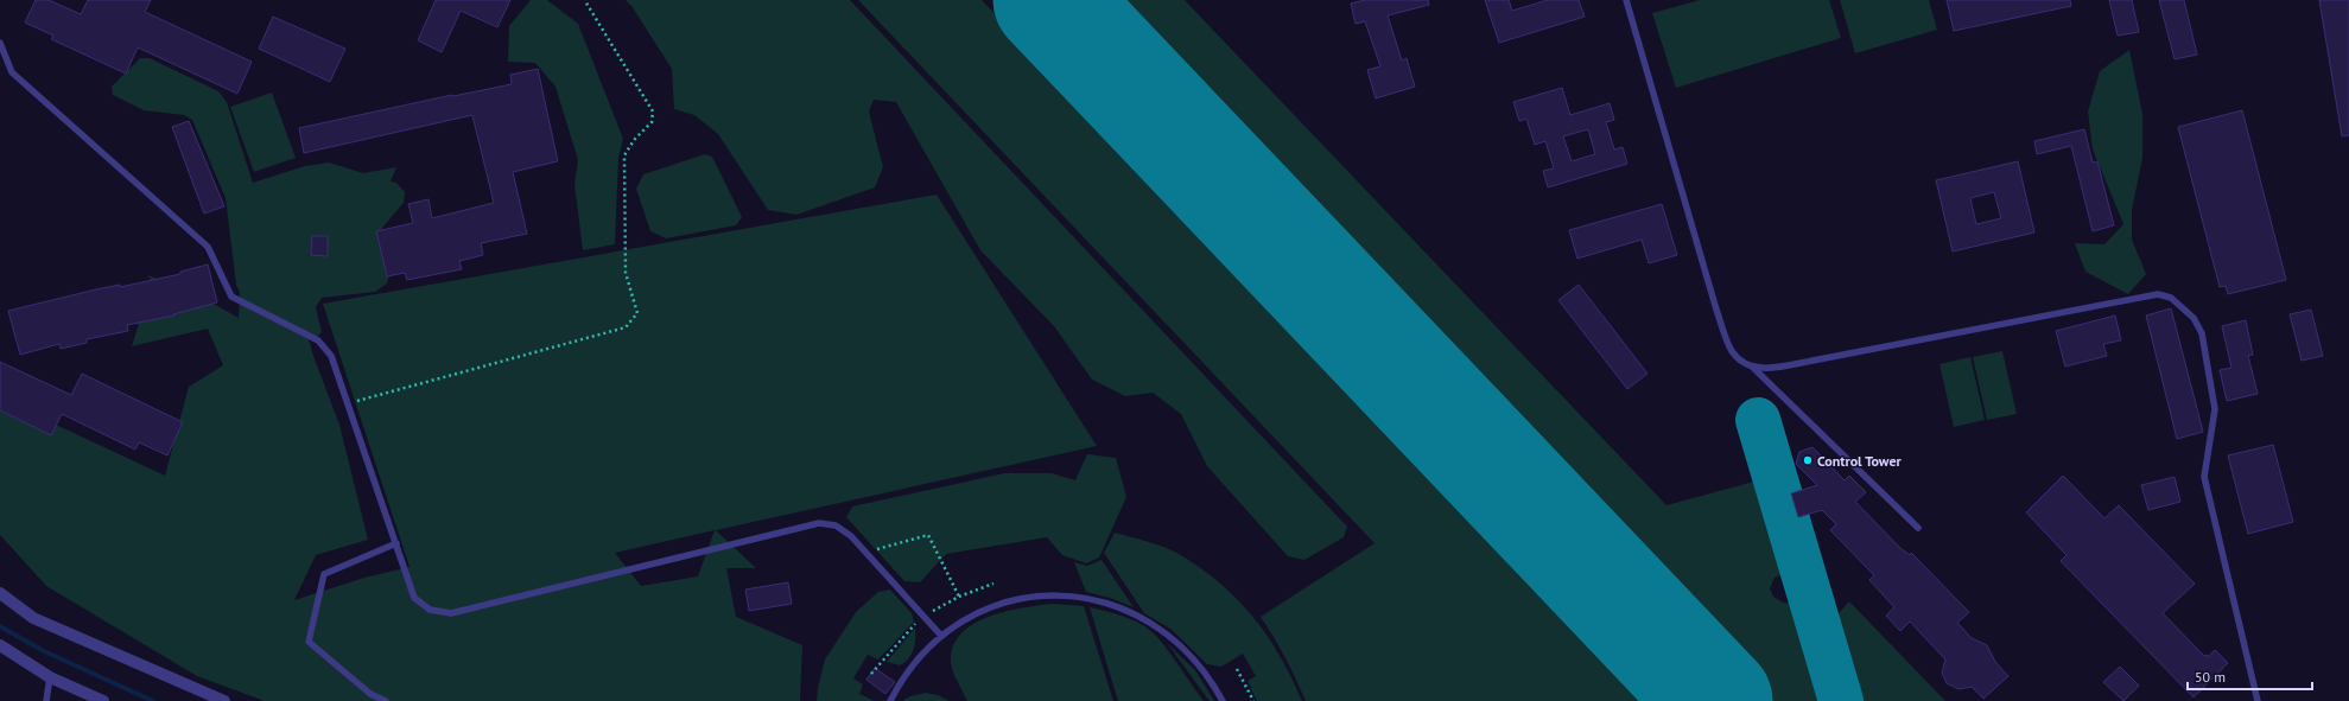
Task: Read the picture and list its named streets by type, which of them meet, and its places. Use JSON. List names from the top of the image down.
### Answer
{
  "places": ["Control Tower"],
  "scale_bar": "50 m"
}
